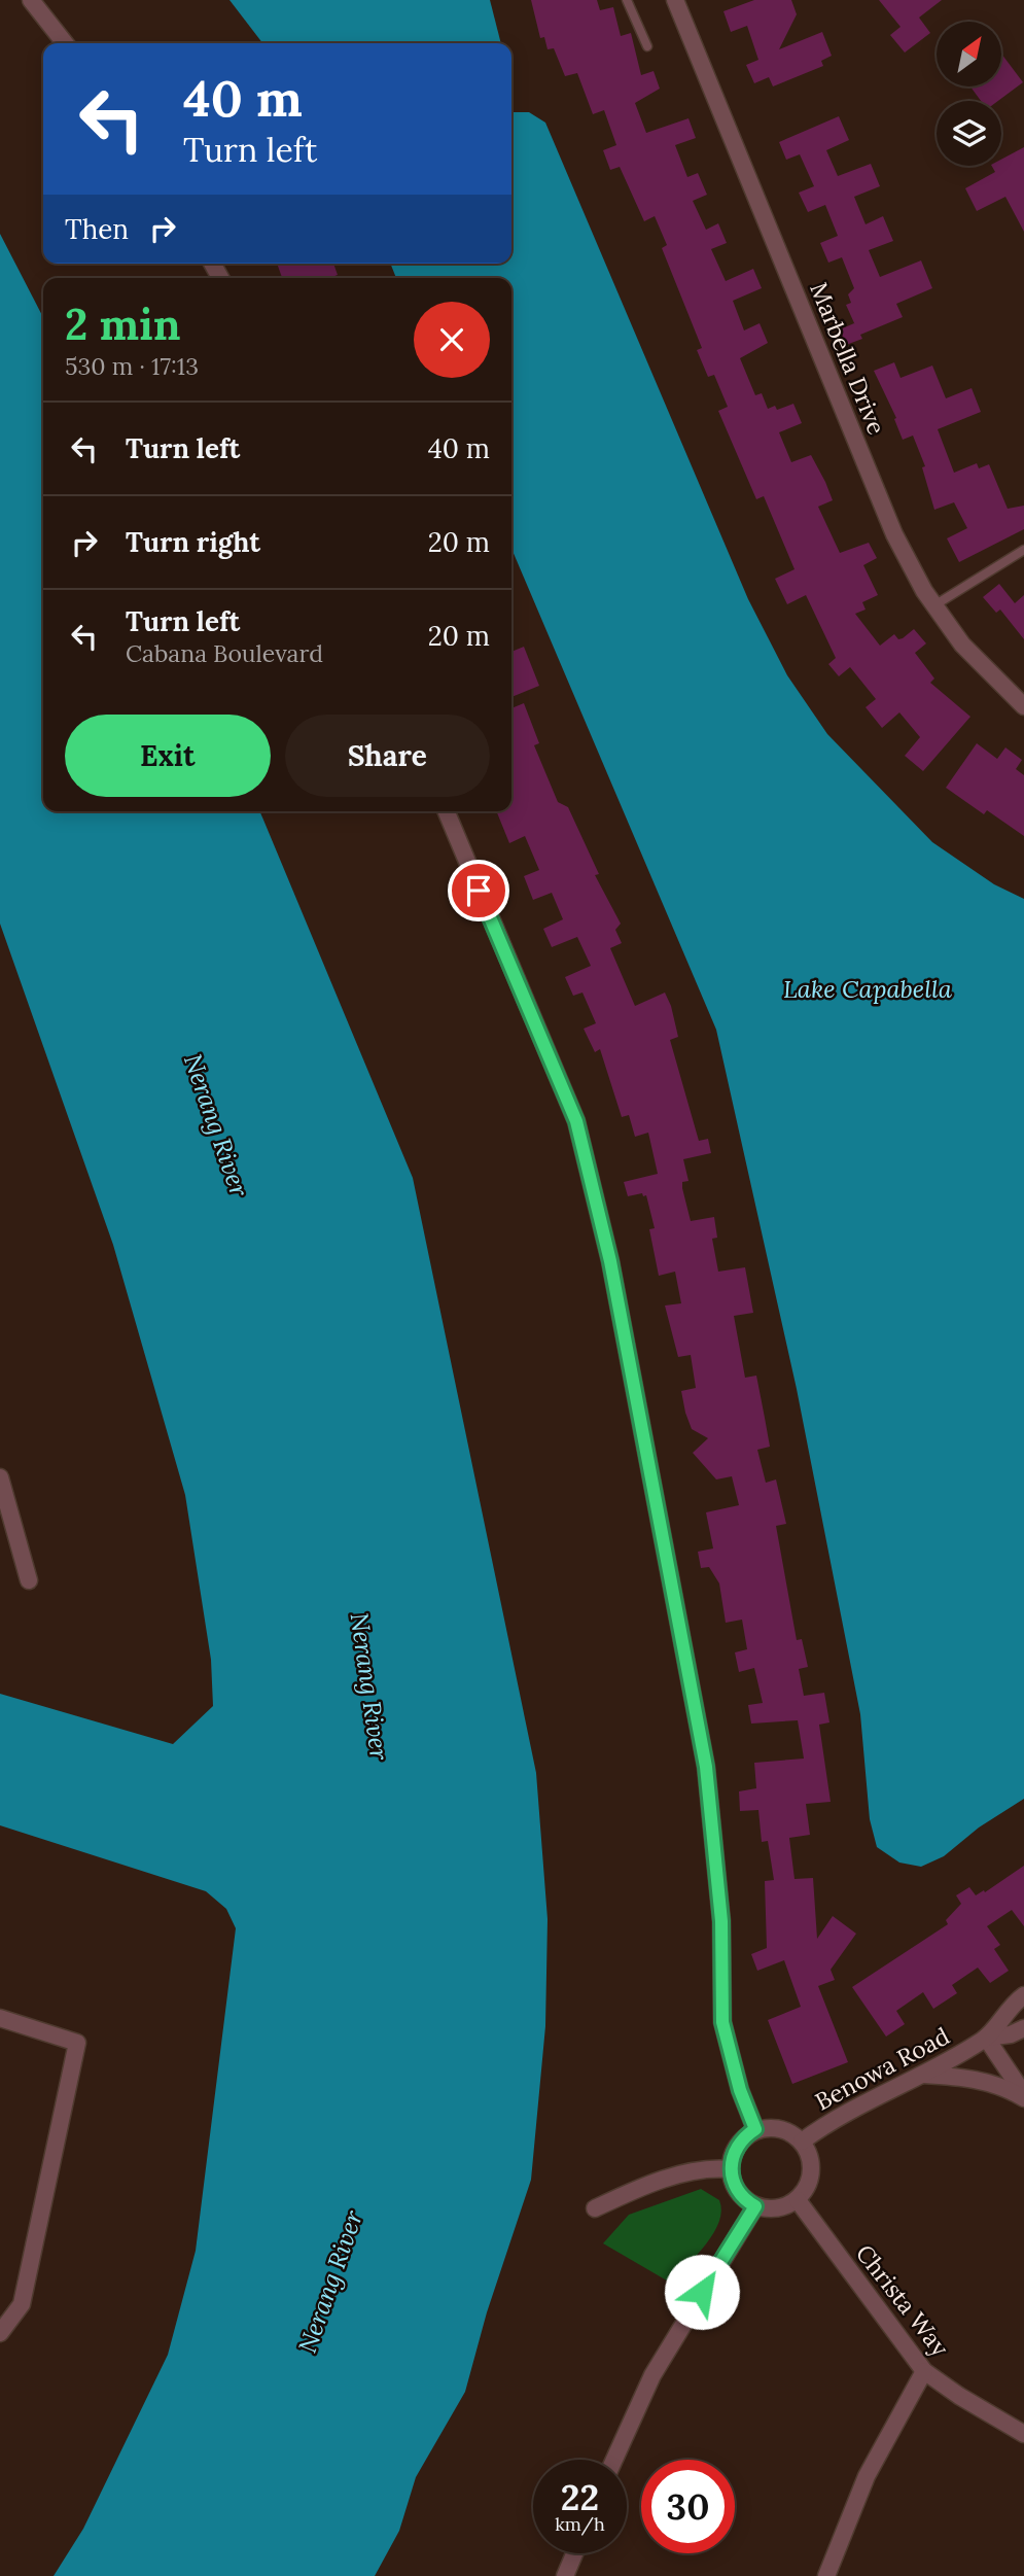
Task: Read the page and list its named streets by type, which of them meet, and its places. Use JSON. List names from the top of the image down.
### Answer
{
  "streets": {
    "street": ["Marbella Drive", "Benowa Road", "Christa Way"]
  },
  "crossings": [
    ["Benowa Road", "Christa Way"]
  ],
  "water": ["Lake Capabella", "Nerang River"],
  "north": "top right",
  "page": {
    "turn": ["40 m", "Turn left"],
    "then": "Then",
    "heading": ["2 min", "530 m · 17:13"],
    "list": [
      {
        "name": "Turn left",
        "value": "40 m"
      },
      {
        "name": "Turn right",
        "value": "20 m"
      },
      {
        "name": "Turn left",
        "note": "Cabana Boulevard",
        "value": "20 m"
      }
    ],
    "buttons": ["Exit", "Share"],
    "speed": "22 km/h",
    "limit": "30"
  }
}
